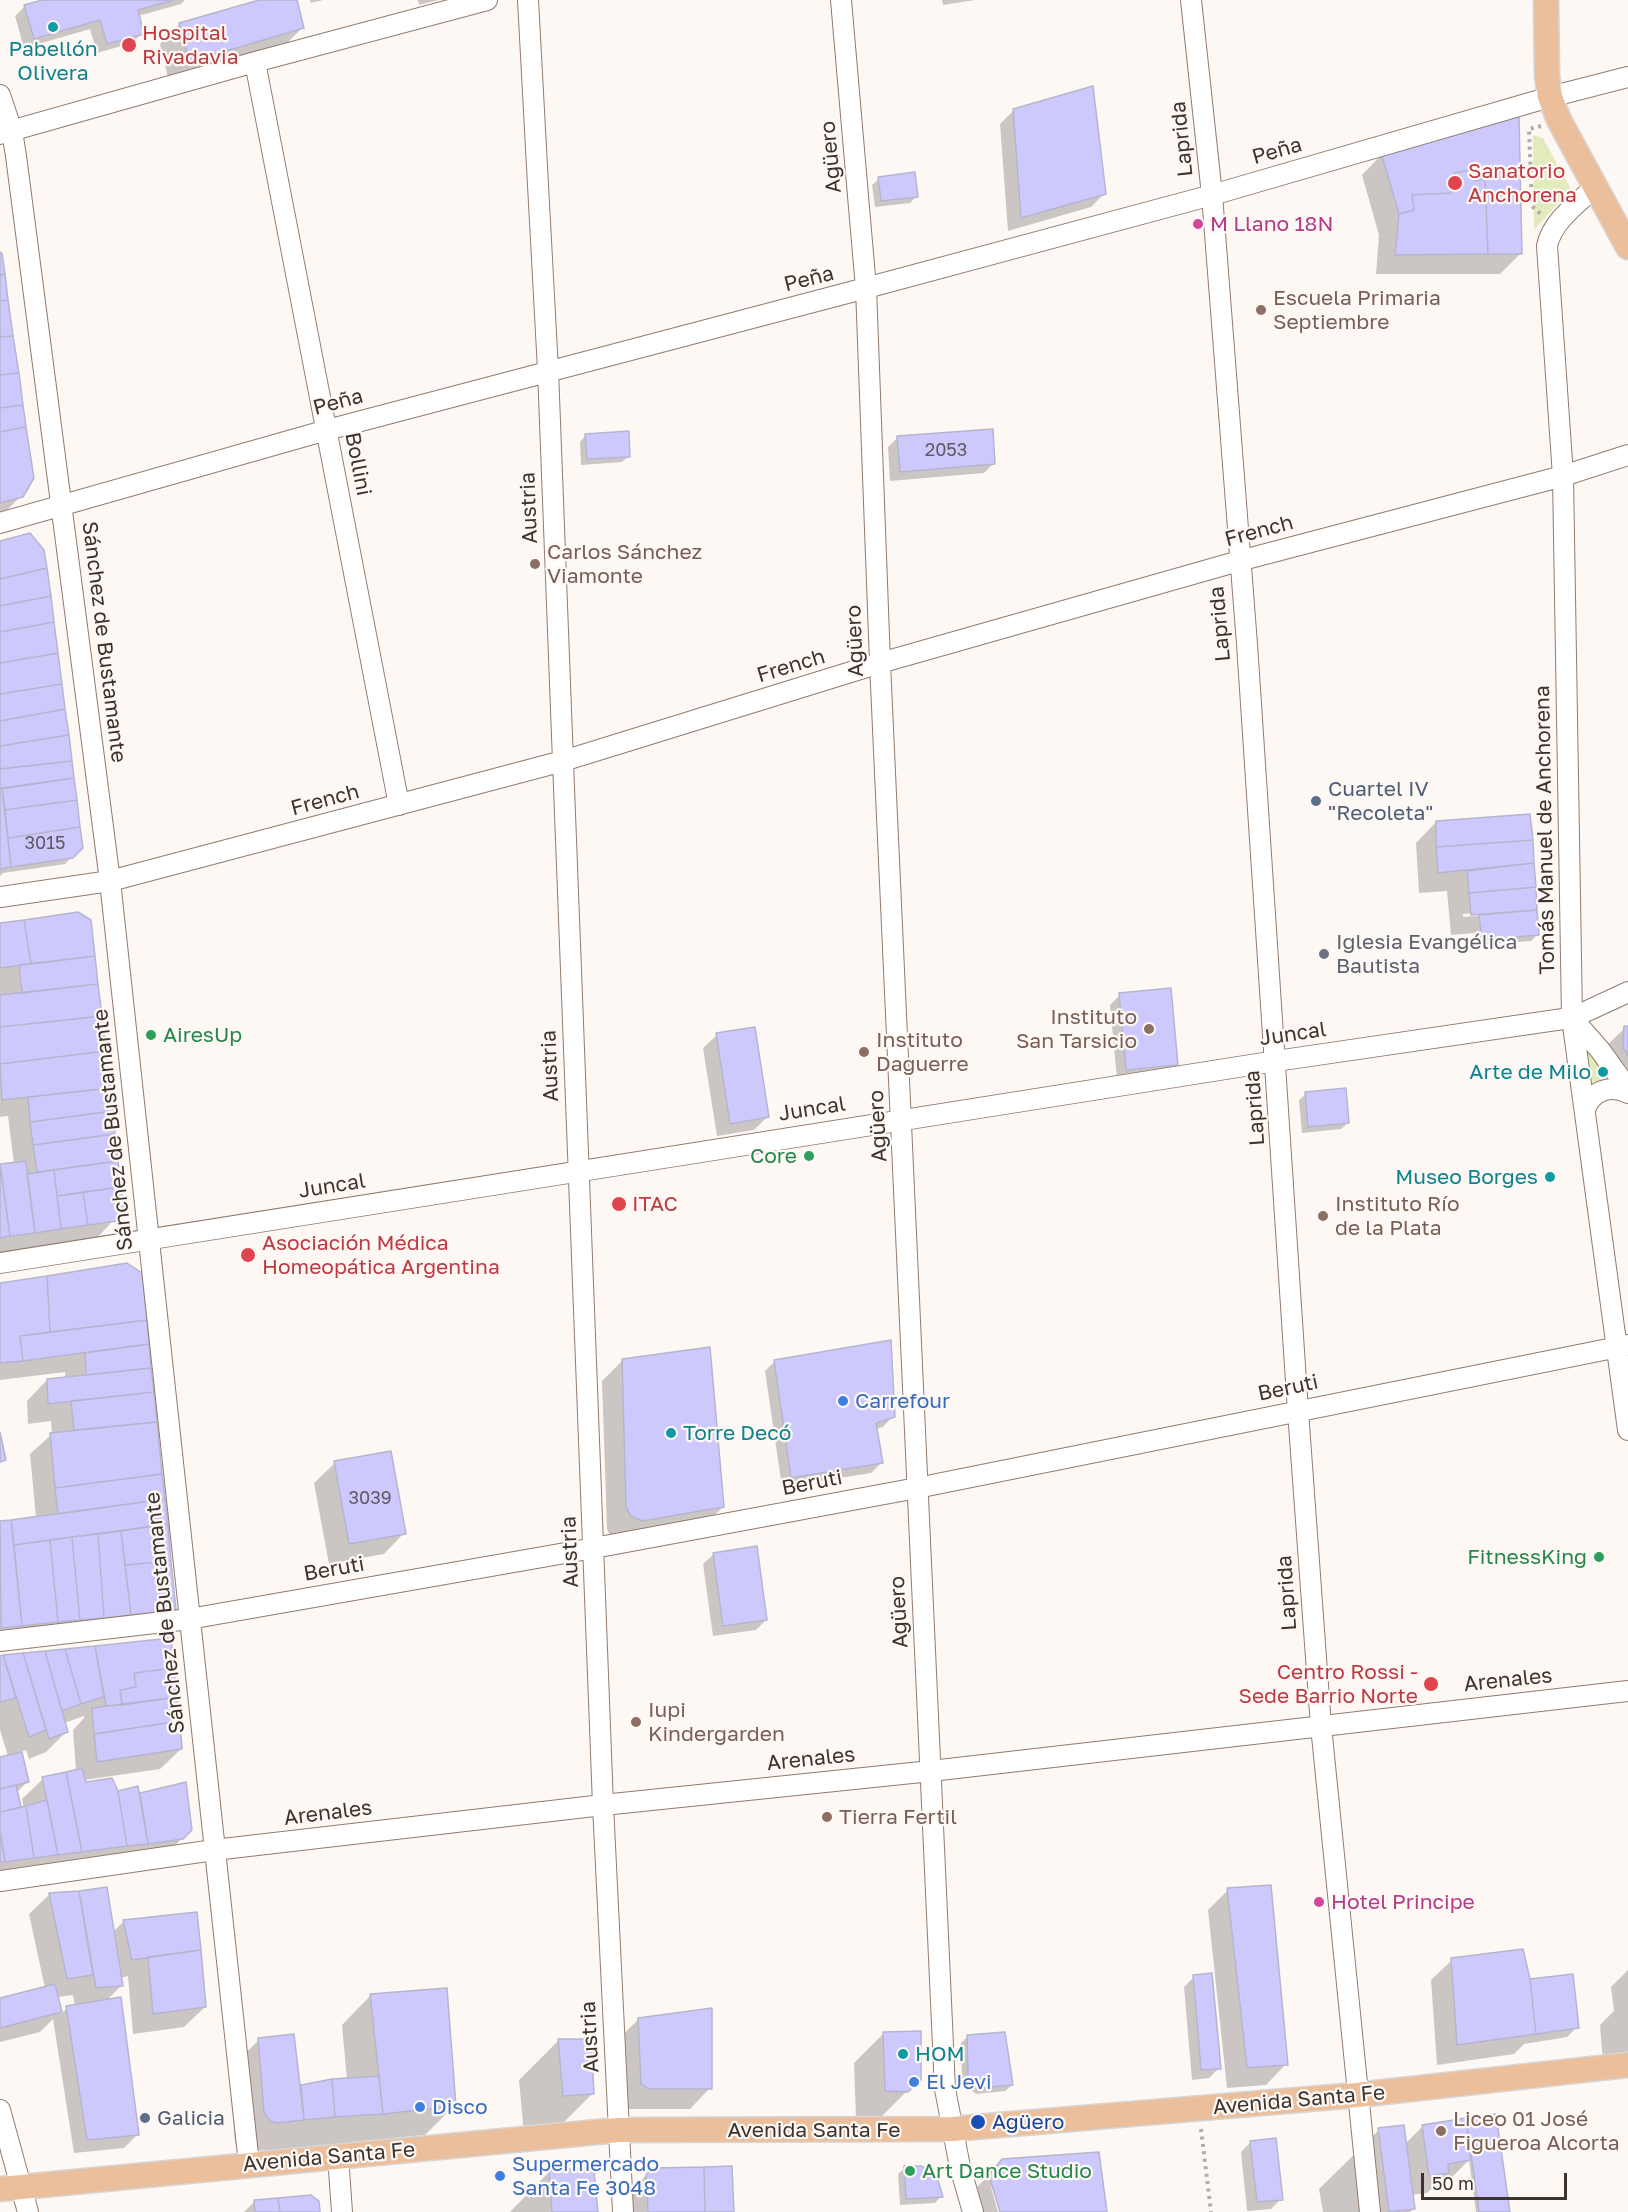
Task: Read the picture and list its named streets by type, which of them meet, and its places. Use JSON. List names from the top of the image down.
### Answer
{
  "streets": {
    "main road": ["Avenida Santa Fe"],
    "street": [
      "Laprida",
      "Peña",
      "Agüero",
      "Bollini",
      "Austria",
      "French",
      "Sánchez de Bustamante",
      "Tomás Manuel de Anchorena",
      "Juncal",
      "Beruti",
      "Arenales"
    ]
  },
  "crossings": [
    ["Laprida", "Peña"],
    ["Laprida", "French"],
    ["Laprida", "Juncal"],
    ["Laprida", "Beruti"],
    ["Laprida", "Arenales"],
    ["Laprida", "Avenida Santa Fe"],
    ["Peña", "Agüero"],
    ["Peña", "Bollini"],
    ["Peña", "Austria"],
    ["Peña", "Sánchez de Bustamante"],
    ["Agüero", "French"],
    ["Agüero", "Juncal"],
    ["Agüero", "Beruti"],
    ["Agüero", "Arenales"],
    ["Agüero", "Avenida Santa Fe"],
    ["Bollini", "French"],
    ["Austria", "French"],
    ["Austria", "Juncal"],
    ["Austria", "Beruti"],
    ["Austria", "Arenales"],
    ["Austria", "Avenida Santa Fe"],
    ["French", "Sánchez de Bustamante"],
    ["French", "Tomás Manuel de Anchorena"],
    ["Sánchez de Bustamante", "Juncal"],
    ["Sánchez de Bustamante", "Beruti"],
    ["Sánchez de Bustamante", "Arenales"],
    ["Sánchez de Bustamante", "Avenida Santa Fe"],
    ["Tomás Manuel de Anchorena", "Juncal"],
    ["Tomás Manuel de Anchorena", "Beruti"]
  ],
  "places": [
    "Pabellón Olivera",
    "Hospital Rivadavia",
    "Sanatorio Anchorena",
    "M Llano 18N",
    "Escuela Primaria Septiembre",
    "Carlos Sánchez Viamonte",
    "Cuartel IV \"Recoleta\"",
    "Iglesia Evangélica Bautista",
    "Instituto San Tarsicio",
    "AiresUp",
    "Instituto Daguerre",
    "Arte de Milo",
    "Core",
    "Museo Borges",
    "ITAC",
    "Instituto Río de la Plata",
    "Asociación Médica Homeopática Argentina",
    "Carrefour",
    "Torre Decó",
    "FitnessKing",
    "Centro Rossi - Sede Barrio Norte",
    "Iupi Kindergarden",
    "Tierra Fertil",
    "Hotel Principe",
    "HOM",
    "El Jevi",
    "Disco",
    "Galicia",
    "Agüero",
    "Liceo 01 José Figueroa Alcorta",
    "Art Dance Studio",
    "Supermercado Santa Fe 3048"
  ],
  "house_numbers": ["2053", "3015", "3039"],
  "scale_bar": "50 m"
}
